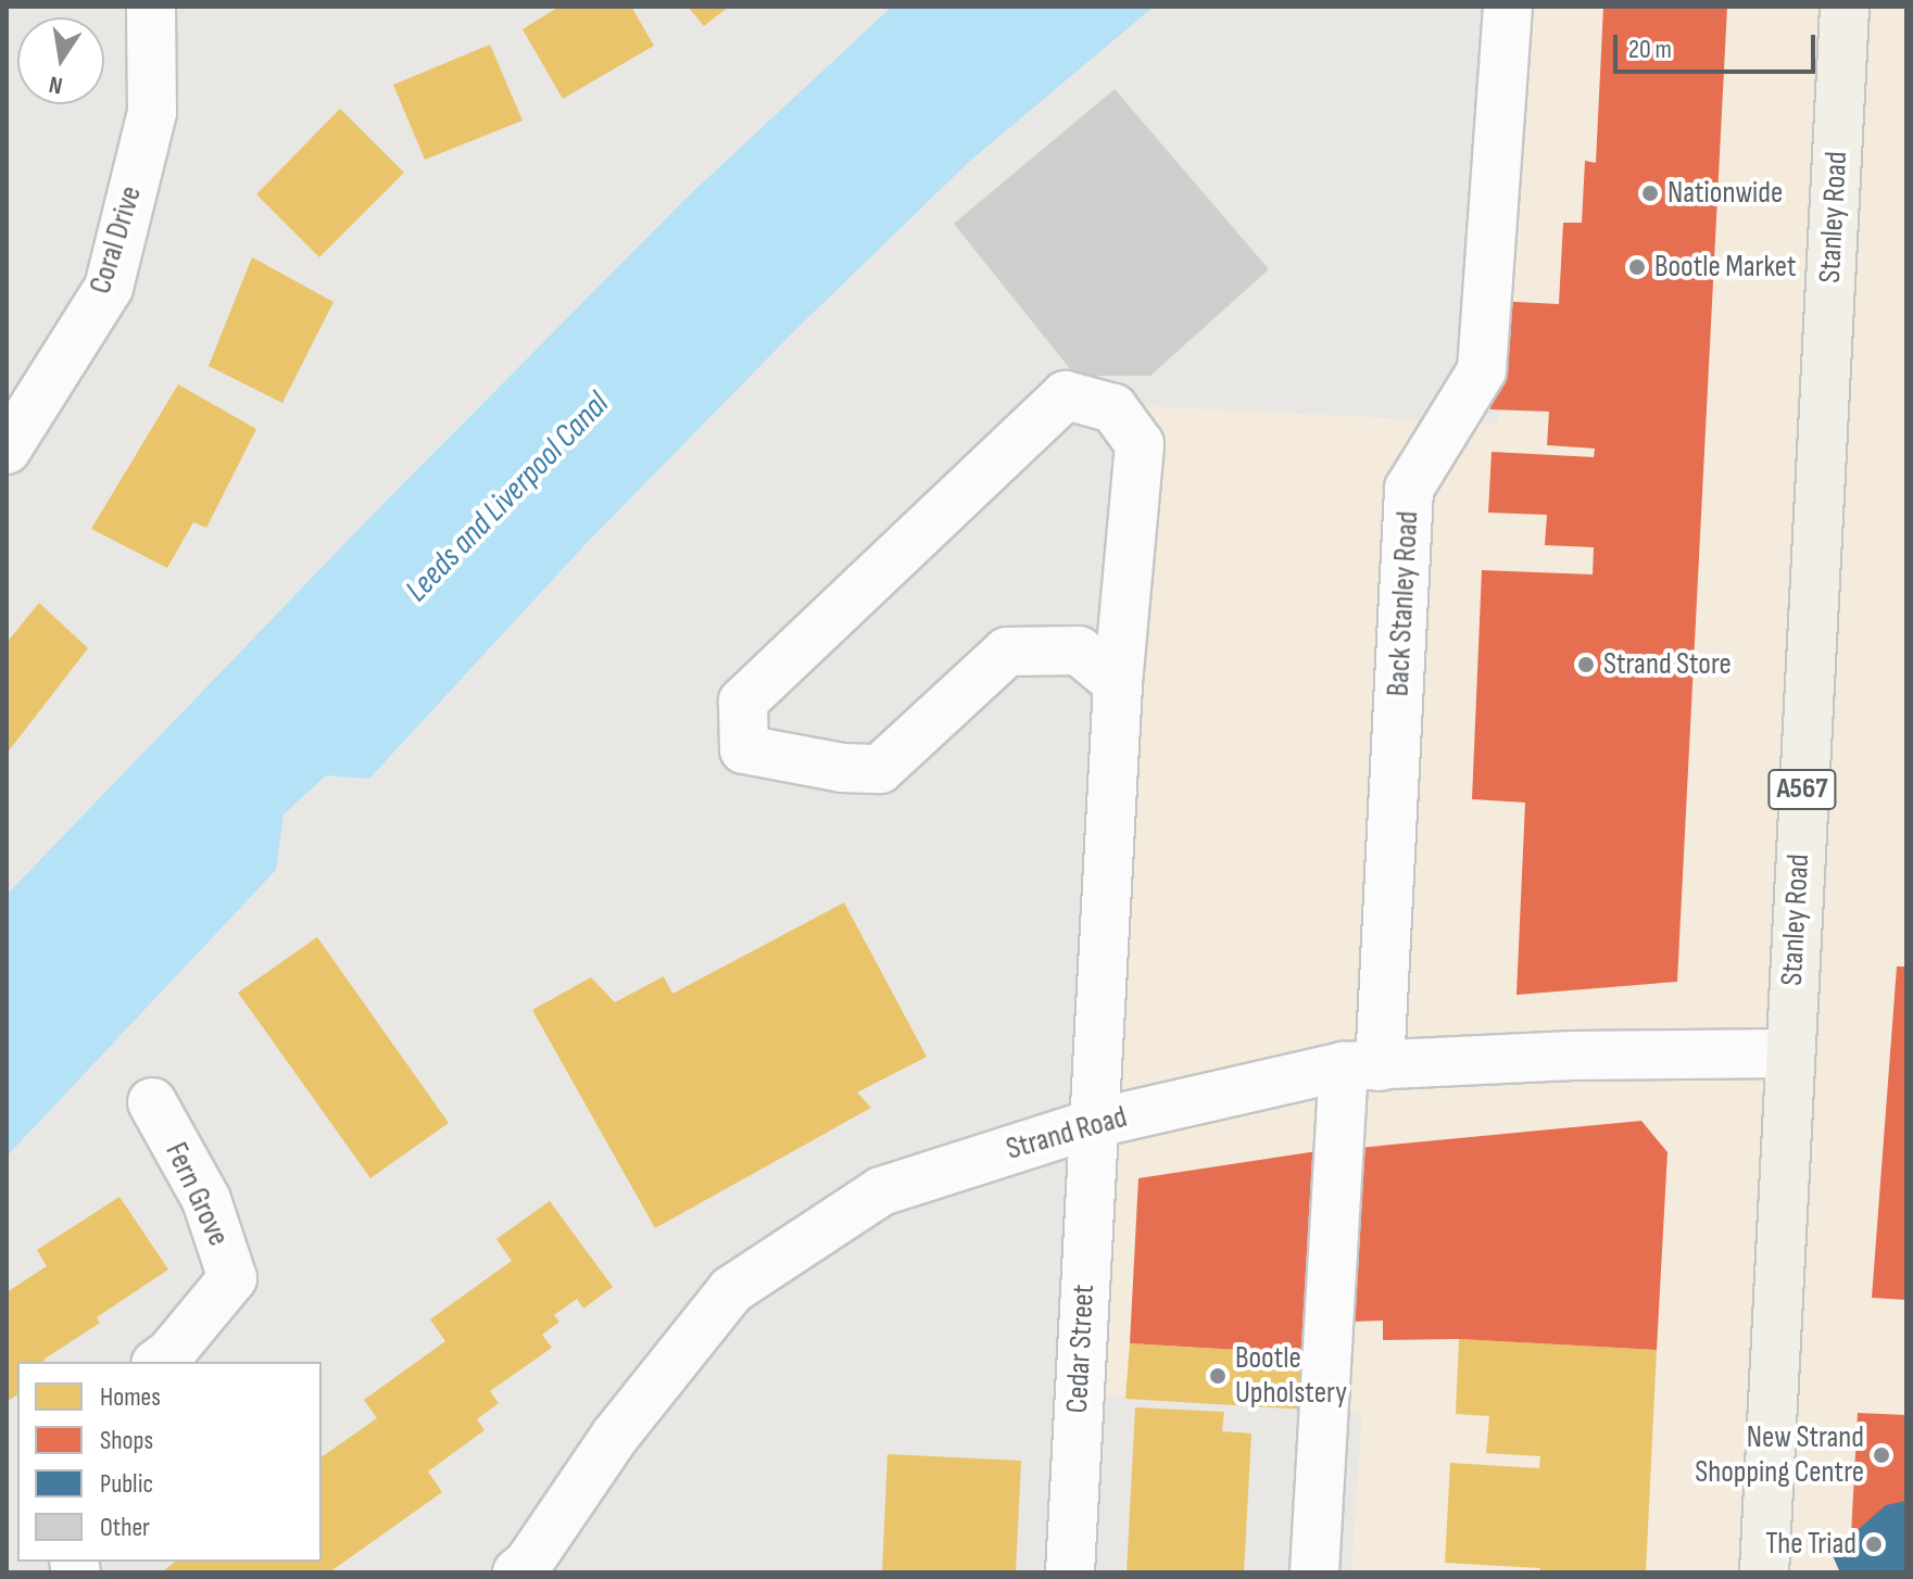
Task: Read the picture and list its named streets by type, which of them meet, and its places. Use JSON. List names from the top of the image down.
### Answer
{
  "streets": {
    "main road": ["Stanley Road", "A567"],
    "street": [
      "Coral Drive",
      "Back Stanley Road",
      "Strand Road",
      "Fern Grove",
      "Cedar Street"
    ]
  },
  "crossings": [
    ["Stanley Road", "Strand Road"],
    ["Back Stanley Road", "Strand Road"],
    ["Strand Road", "Cedar Street"]
  ],
  "water": ["Leeds and Liverpool Canal"],
  "places": [
    "Nationwide",
    "Bootle Market",
    "Strand Store",
    "Bootle Upholstery",
    "New Strand Shopping Centre",
    "The Triad"
  ],
  "legend": [
    "Homes",
    "Shops",
    "Public",
    "Other"
  ],
  "scale_bar": "20 m",
  "north": "bottom"
}
